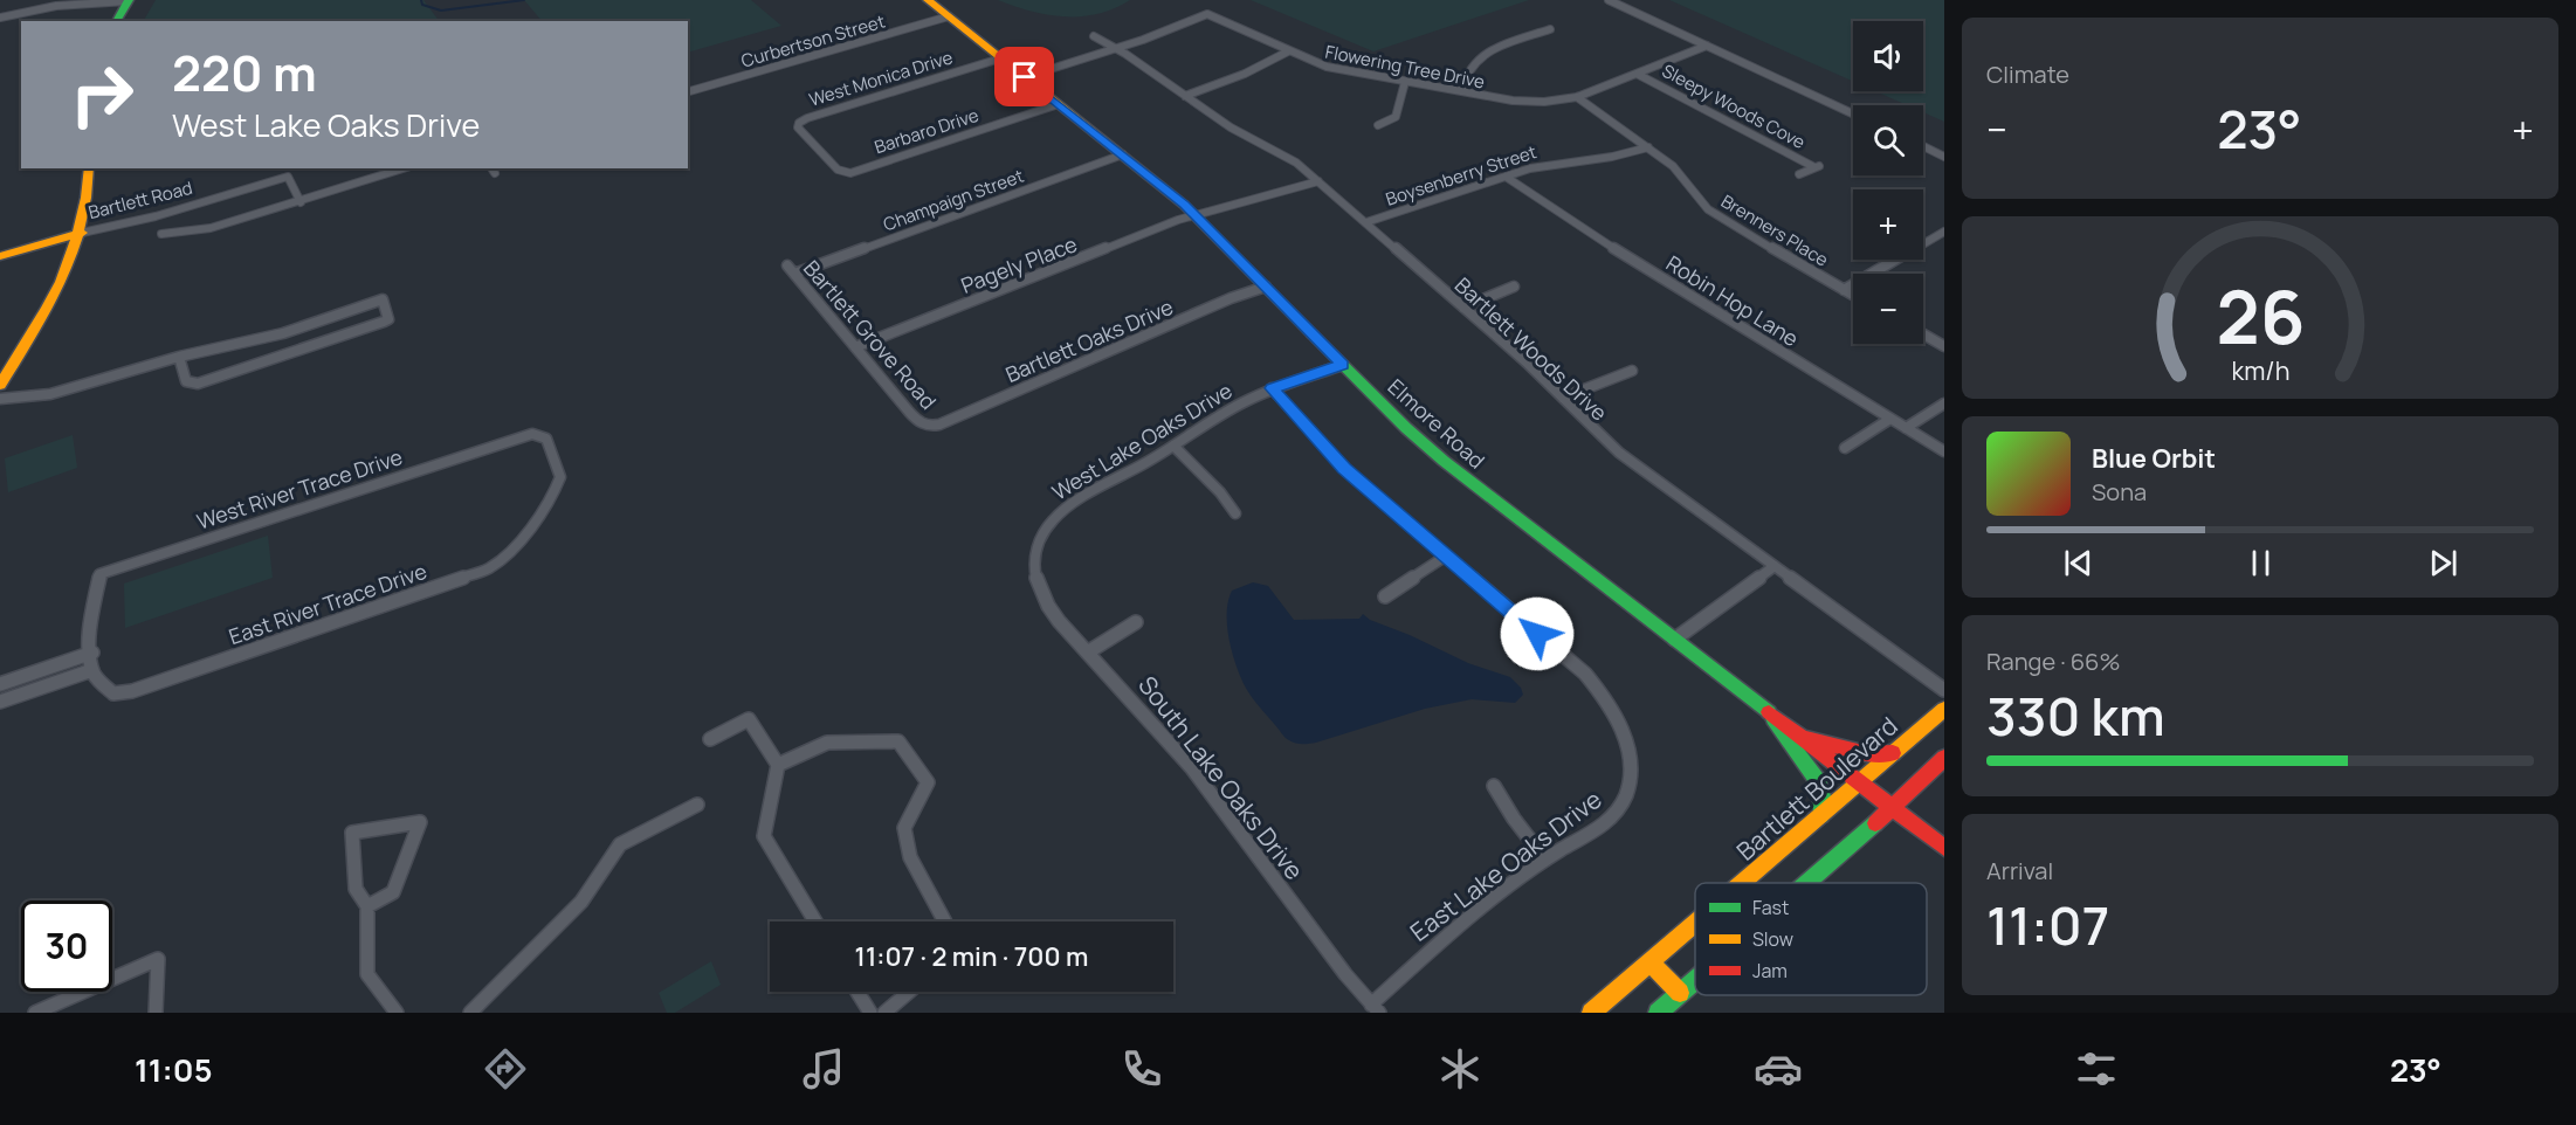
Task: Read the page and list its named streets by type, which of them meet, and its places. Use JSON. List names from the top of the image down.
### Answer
{
  "streets": {
    "street": [
      "Curbertson Street",
      "Flowering Tree Drive",
      "West Monica Drive",
      "Sleepy Woods Cove",
      "Barbaro Drive",
      "Boysenberry Street",
      "Bartlett Road",
      "Champaign Street",
      "Brenners Place",
      "Pagely Place",
      "Robin Hop Lane",
      "Bartlett Grove Road",
      "Bartlett Oaks Drive",
      "Bartlett Woods Drive",
      "Elmore Road",
      "West Lake Oaks Drive",
      "West River Trace Drive",
      "East River Trace Drive",
      "South Lake Oaks Drive",
      "Bartlett Boulevard",
      "East Lake Oaks Drive"
    ]
  },
  "crossings": [
    ["Curbertson Street", "Elmore Road"],
    ["Flowering Tree Drive", "Sleepy Woods Cove"],
    ["Flowering Tree Drive", "Brenners Place"],
    ["Flowering Tree Drive", "Bartlett Woods Drive"],
    ["Flowering Tree Drive", "Elmore Road"],
    ["West Monica Drive", "Barbaro Drive"],
    ["West Monica Drive", "Elmore Road"],
    ["Barbaro Drive", "Elmore Road"],
    ["Boysenberry Street", "Brenners Place"],
    ["Boysenberry Street", "Robin Hop Lane"],
    ["Boysenberry Street", "Bartlett Woods Drive"],
    ["Champaign Street", "Bartlett Grove Road"],
    ["Champaign Street", "Elmore Road"],
    ["Pagely Place", "Bartlett Grove Road"],
    ["Pagely Place", "Bartlett Woods Drive"],
    ["Pagely Place", "Elmore Road"],
    ["Bartlett Grove Road", "Bartlett Oaks Drive"],
    ["Bartlett Oaks Drive", "Elmore Road"],
    ["Elmore Road", "West Lake Oaks Drive"],
    ["Elmore Road", "Bartlett Boulevard"],
    ["West Lake Oaks Drive", "South Lake Oaks Drive"],
    ["West River Trace Drive", "East River Trace Drive"],
    ["South Lake Oaks Drive", "East Lake Oaks Drive"]
  ],
  "legend": ["Fast", "Slow", "Jam"],
  "page": {
    "tile": [
      "Climate",
      ["Range · 66%", "330 km"],
      ["Arrival", "11:07"]
    ],
    "map_buttons": ["+", "−"],
    "turn": ["220 m", "West Lake Oaks Drive"],
    "heat": ["−", "23°", "+"],
    "song": ["Blue Orbit", "Sona"],
    "limit": "30",
    "trip": "11:07 · 2 min · 700 m",
    "tabs": ["11:05", "23°"],
    "gauge": ["26", "km/h"]
  }
}
